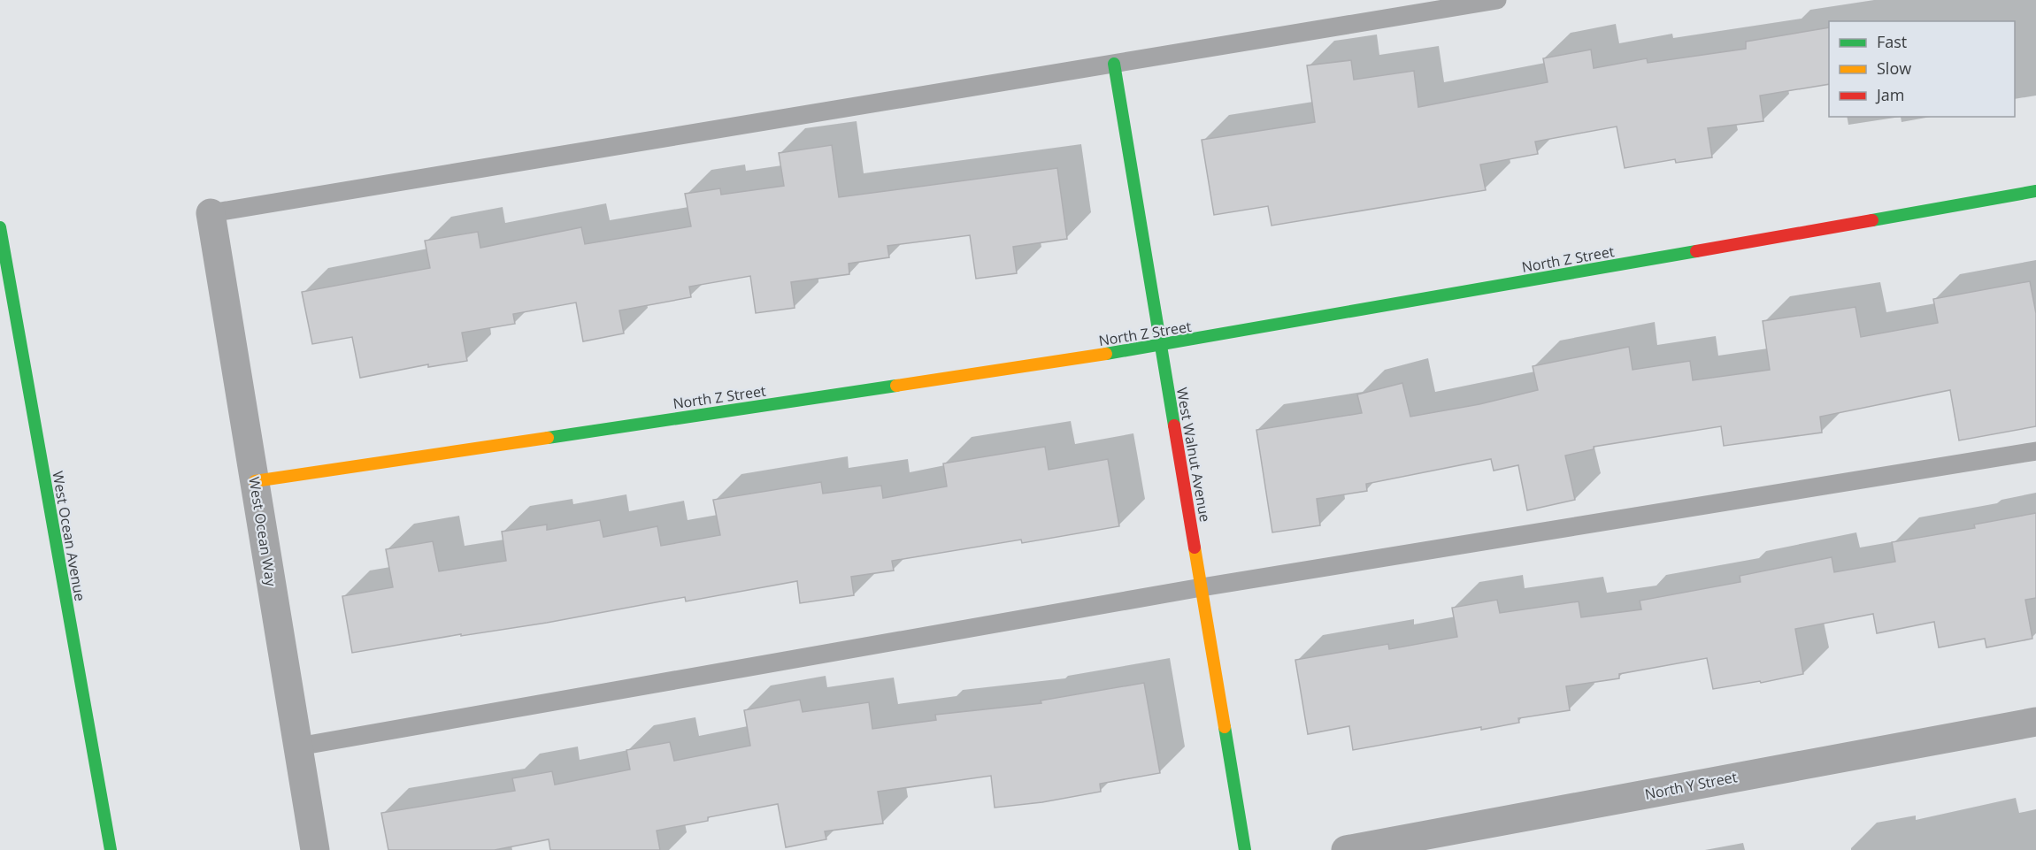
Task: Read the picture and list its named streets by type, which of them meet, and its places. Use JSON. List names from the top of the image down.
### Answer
{
  "streets": {
    "street": [
      "North Z Street",
      "West Walnut Avenue",
      "West Ocean Way",
      "West Ocean Avenue",
      "North Y Street"
    ]
  },
  "crossings": [
    ["North Z Street", "West Walnut Avenue"],
    ["North Z Street", "West Ocean Way"]
  ],
  "legend": ["Fast", "Slow", "Jam"]
}
